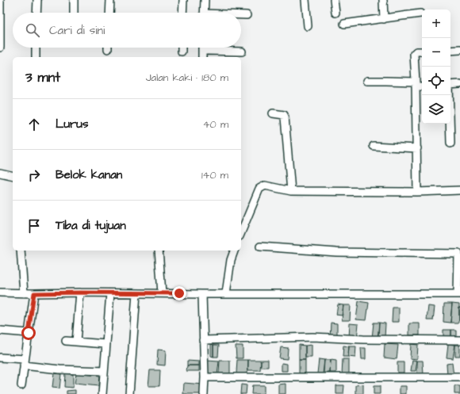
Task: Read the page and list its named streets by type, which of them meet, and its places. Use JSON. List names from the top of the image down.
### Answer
{
  "page": {
    "map_buttons": ["+", "−"],
    "search": "Cari di sini",
    "heading": ["3 mnt", "Jalan kaki · 180 m"],
    "list": [
      ["Lurus", "40 m"],
      ["Belok kanan", "140 m"],
      "Tiba di tujuan"
    ]
  }
}
